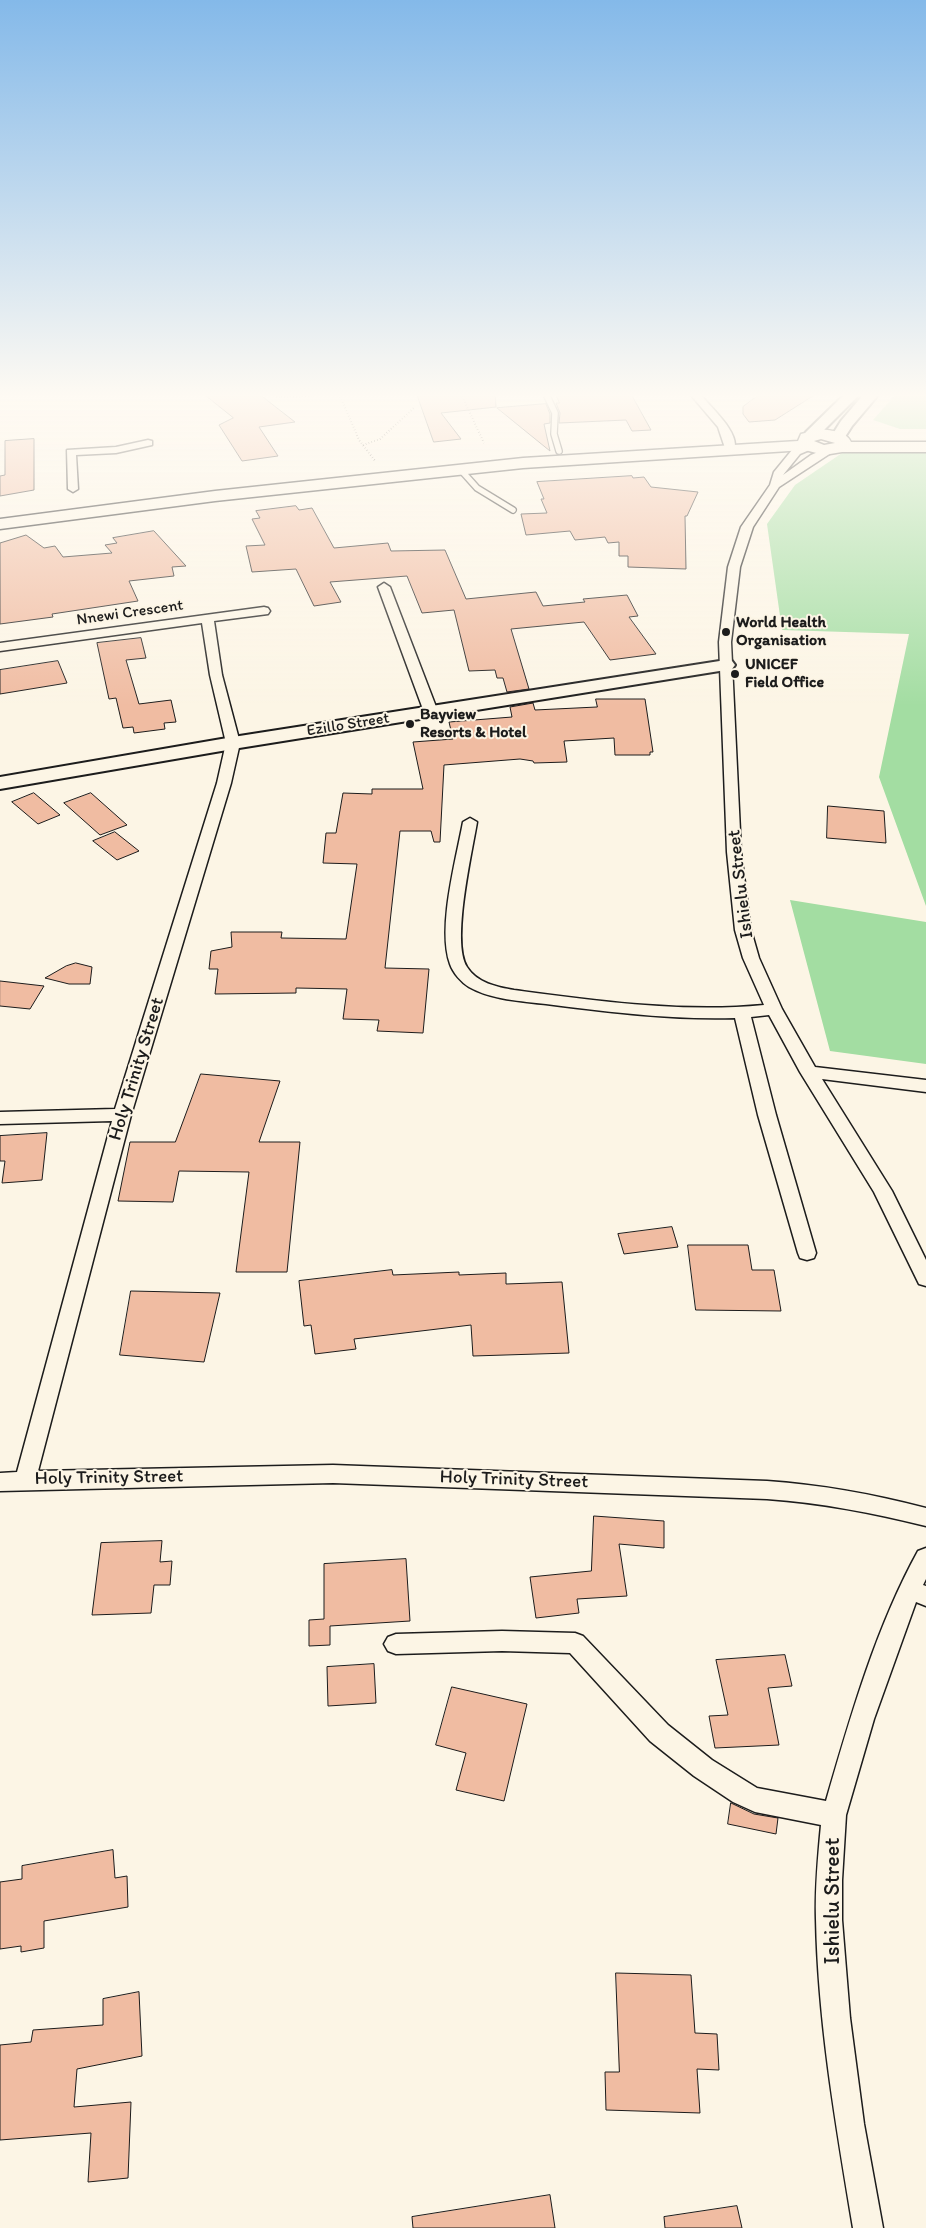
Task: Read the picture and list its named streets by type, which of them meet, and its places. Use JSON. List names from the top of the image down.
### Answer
{
  "streets": {
    "street": [
      "Nnewi Crescent",
      "Ezillo Street",
      "Ishielu Street",
      "Holy Trinity Street"
    ]
  },
  "crossings": [
    ["Ezillo Street", "Ishielu Street"],
    ["Ezillo Street", "Holy Trinity Street"]
  ],
  "places": ["World Health Organisation", "UNICEF Field Office", "Bayview Resorts & Hotel"]
}
